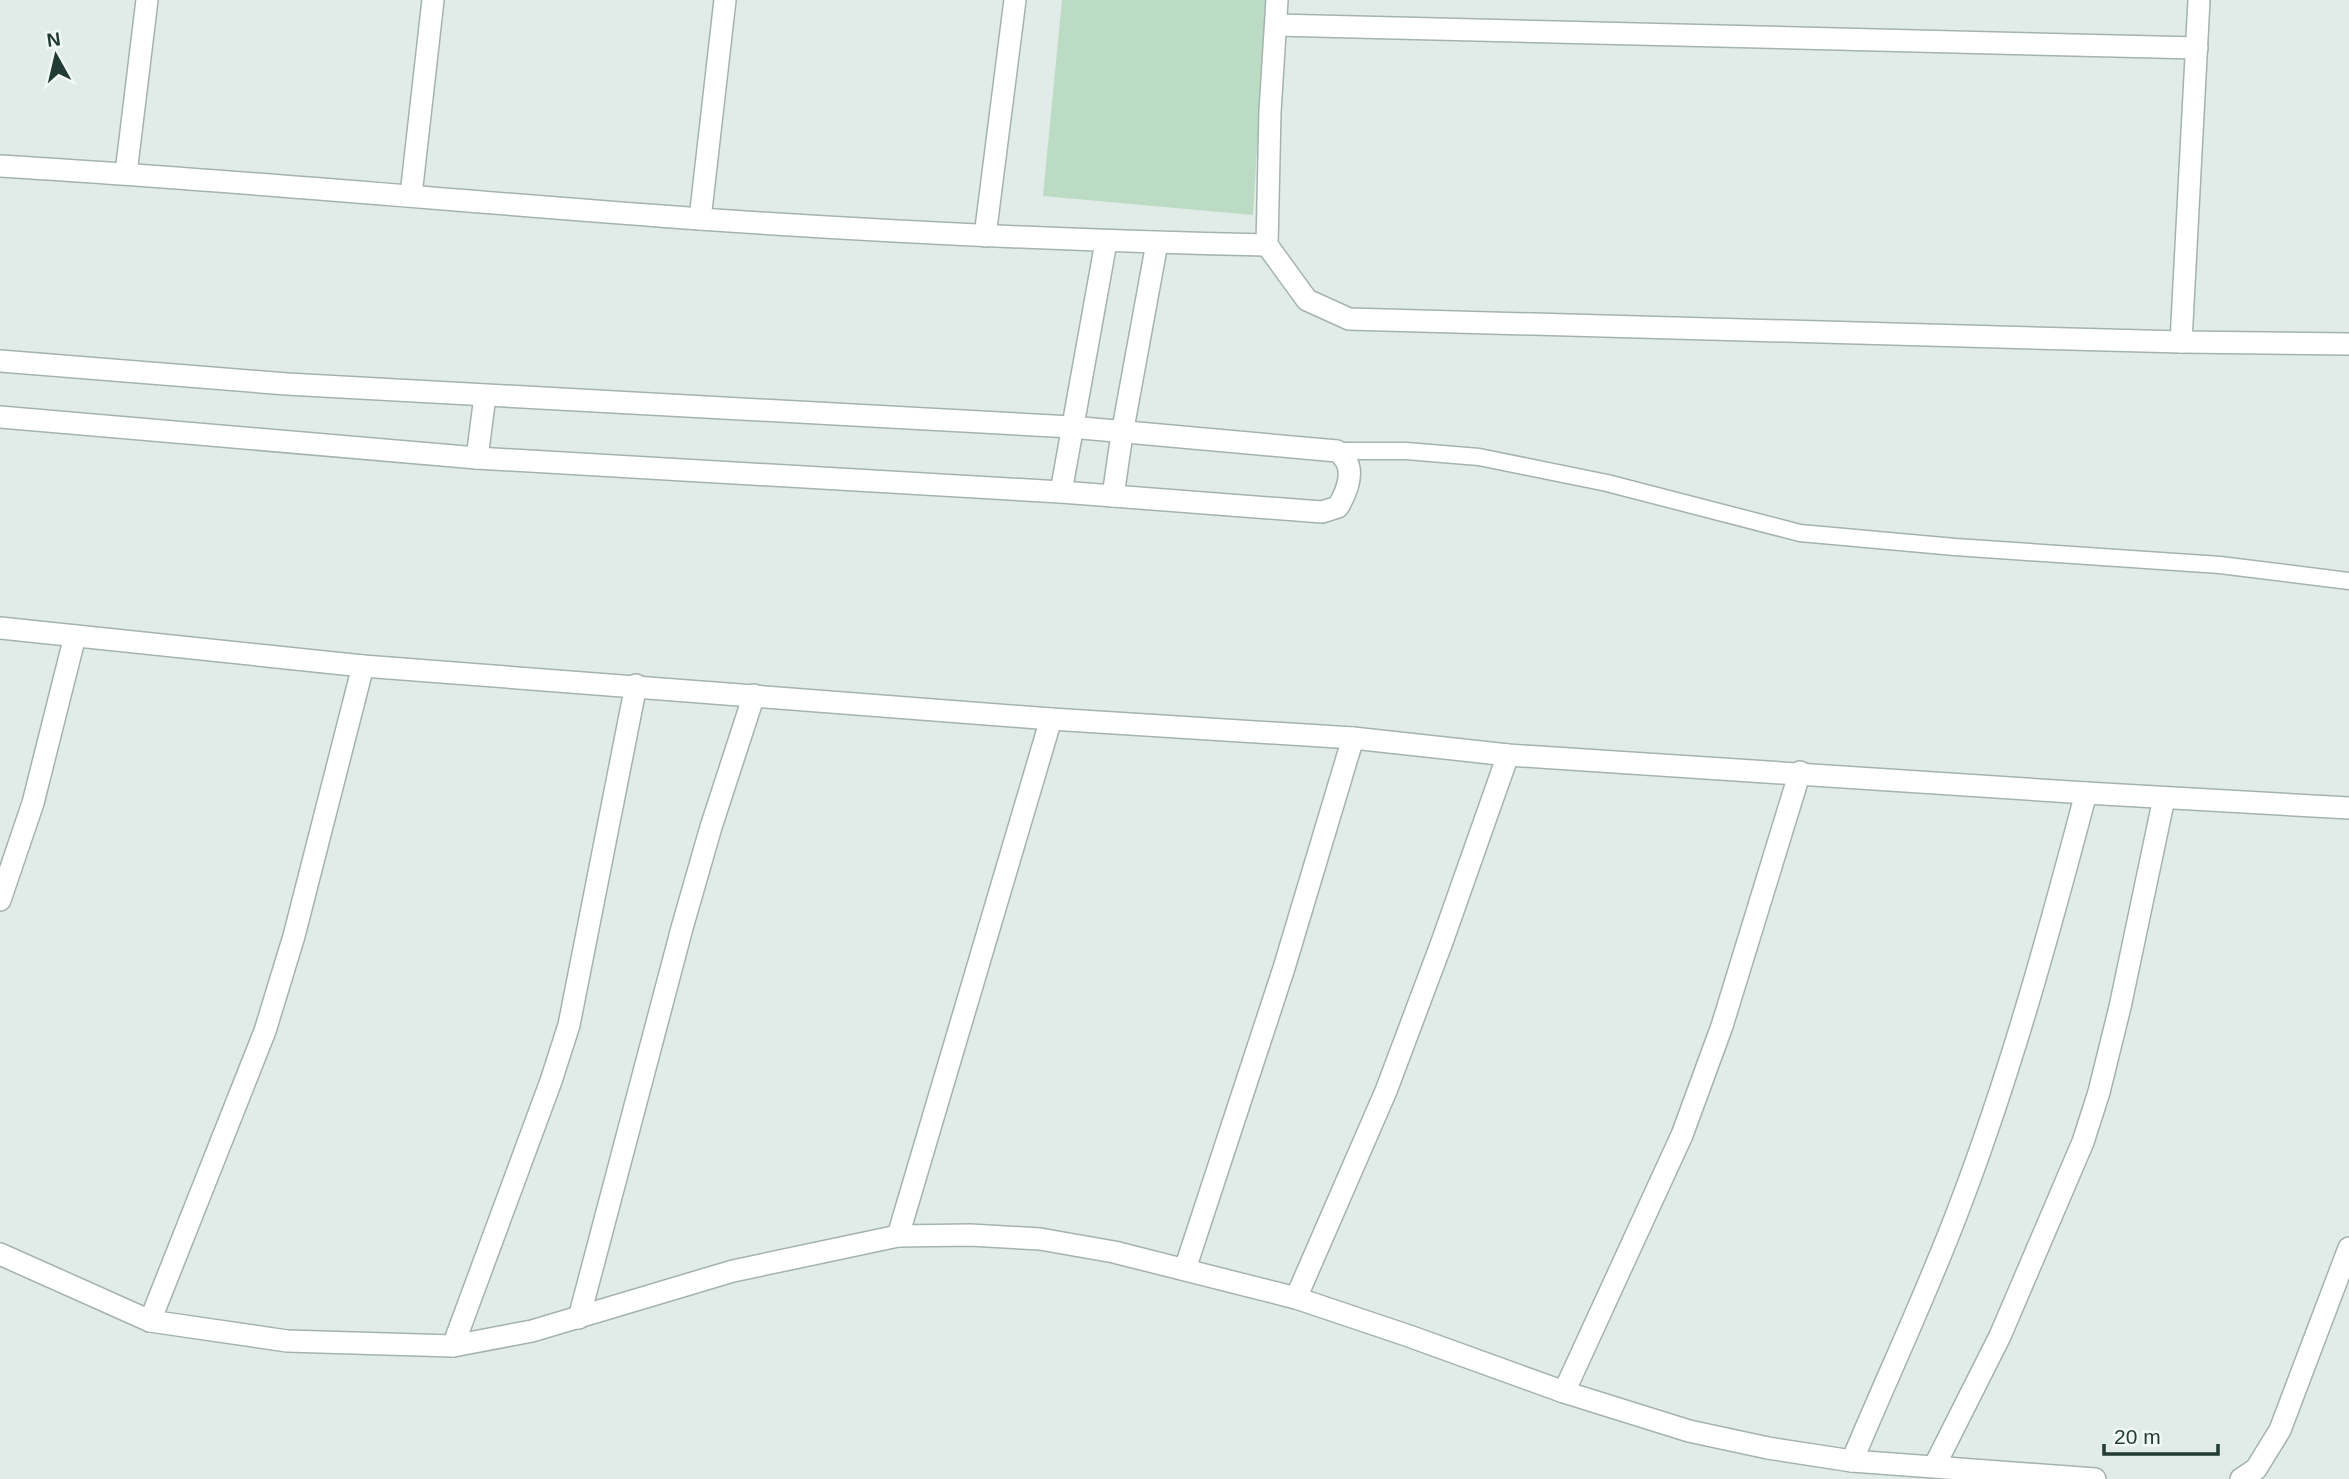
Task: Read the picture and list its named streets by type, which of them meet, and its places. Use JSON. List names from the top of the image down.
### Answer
{
  "scale_bar": "20 m",
  "north": "top"
}
